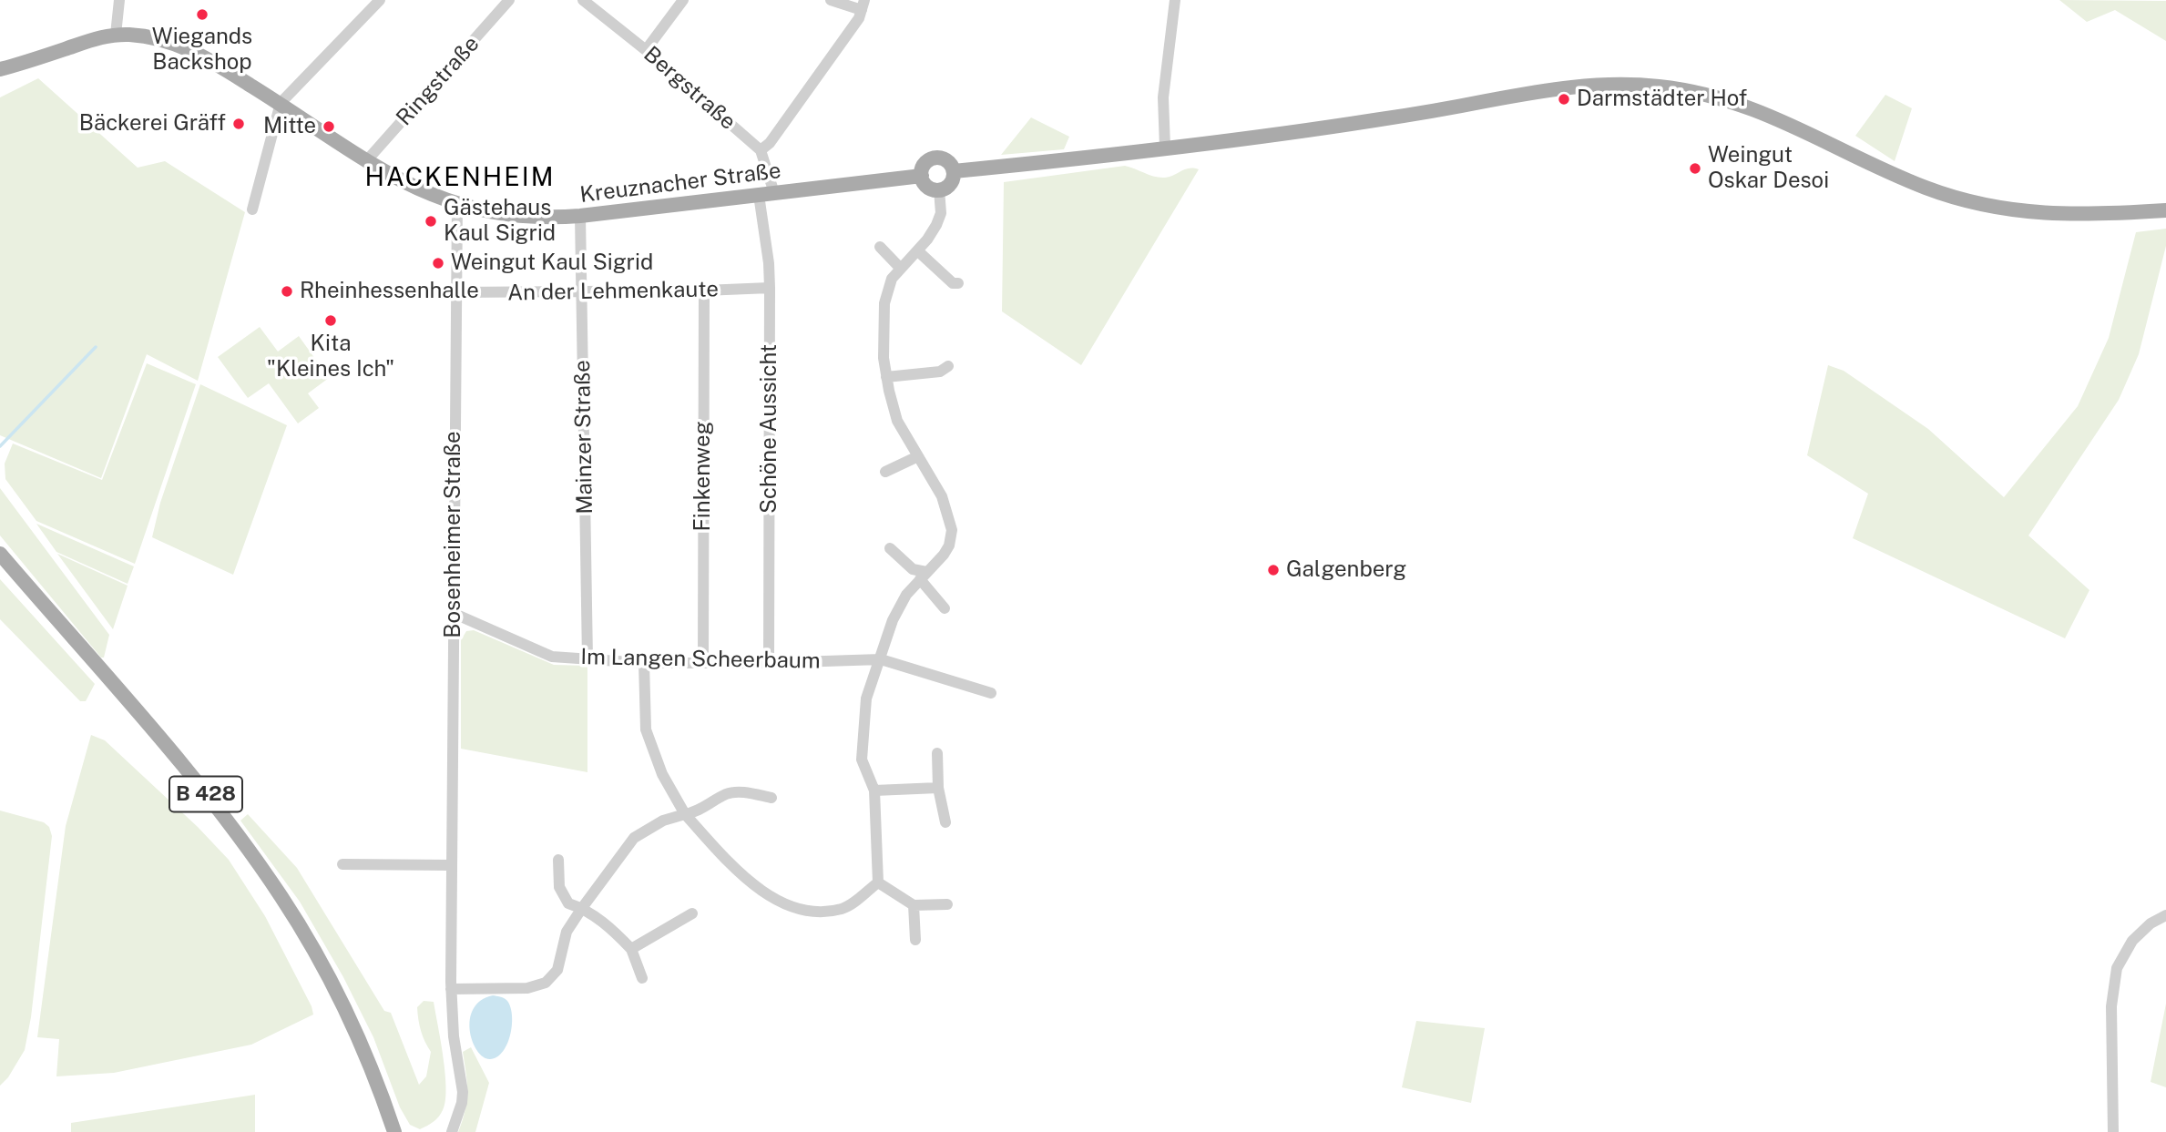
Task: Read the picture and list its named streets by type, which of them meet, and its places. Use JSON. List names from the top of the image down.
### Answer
{
  "streets": {
    "main road": ["Kreuznacher Straße", "B 428"],
    "street": [
      "Ringstraße",
      "Bergstraße",
      "An der Lehmenkaute",
      "Schöne Aussicht",
      "Mainzer Straße",
      "Finkenweg",
      "Bosenheimer Straße",
      "Im Langen Scheerbaum"
    ]
  },
  "crossings": [
    ["Ringstraße", "Kreuznacher Straße"],
    ["Kreuznacher Straße", "Schöne Aussicht"],
    ["Kreuznacher Straße", "Mainzer Straße"],
    ["Kreuznacher Straße", "Bosenheimer Straße"],
    ["An der Lehmenkaute", "Schöne Aussicht"],
    ["An der Lehmenkaute", "Mainzer Straße"],
    ["An der Lehmenkaute", "Finkenweg"],
    ["An der Lehmenkaute", "Bosenheimer Straße"],
    ["Schöne Aussicht", "Im Langen Scheerbaum"],
    ["Mainzer Straße", "Im Langen Scheerbaum"],
    ["Finkenweg", "Im Langen Scheerbaum"],
    ["Bosenheimer Straße", "Im Langen Scheerbaum"]
  ],
  "districts": ["HACKENHEIM"],
  "places": [
    "Wiegands Backshop",
    "Darmstädter Hof",
    "Bäckerei Gräff",
    "Mitte",
    "Weingut Oskar Desoi",
    "Gästehaus Kaul Sigrid",
    "Weingut Kaul Sigrid",
    "Rheinhessenhalle",
    "Kita \"Kleines Ich\"",
    "Galgenberg"
  ]
}
